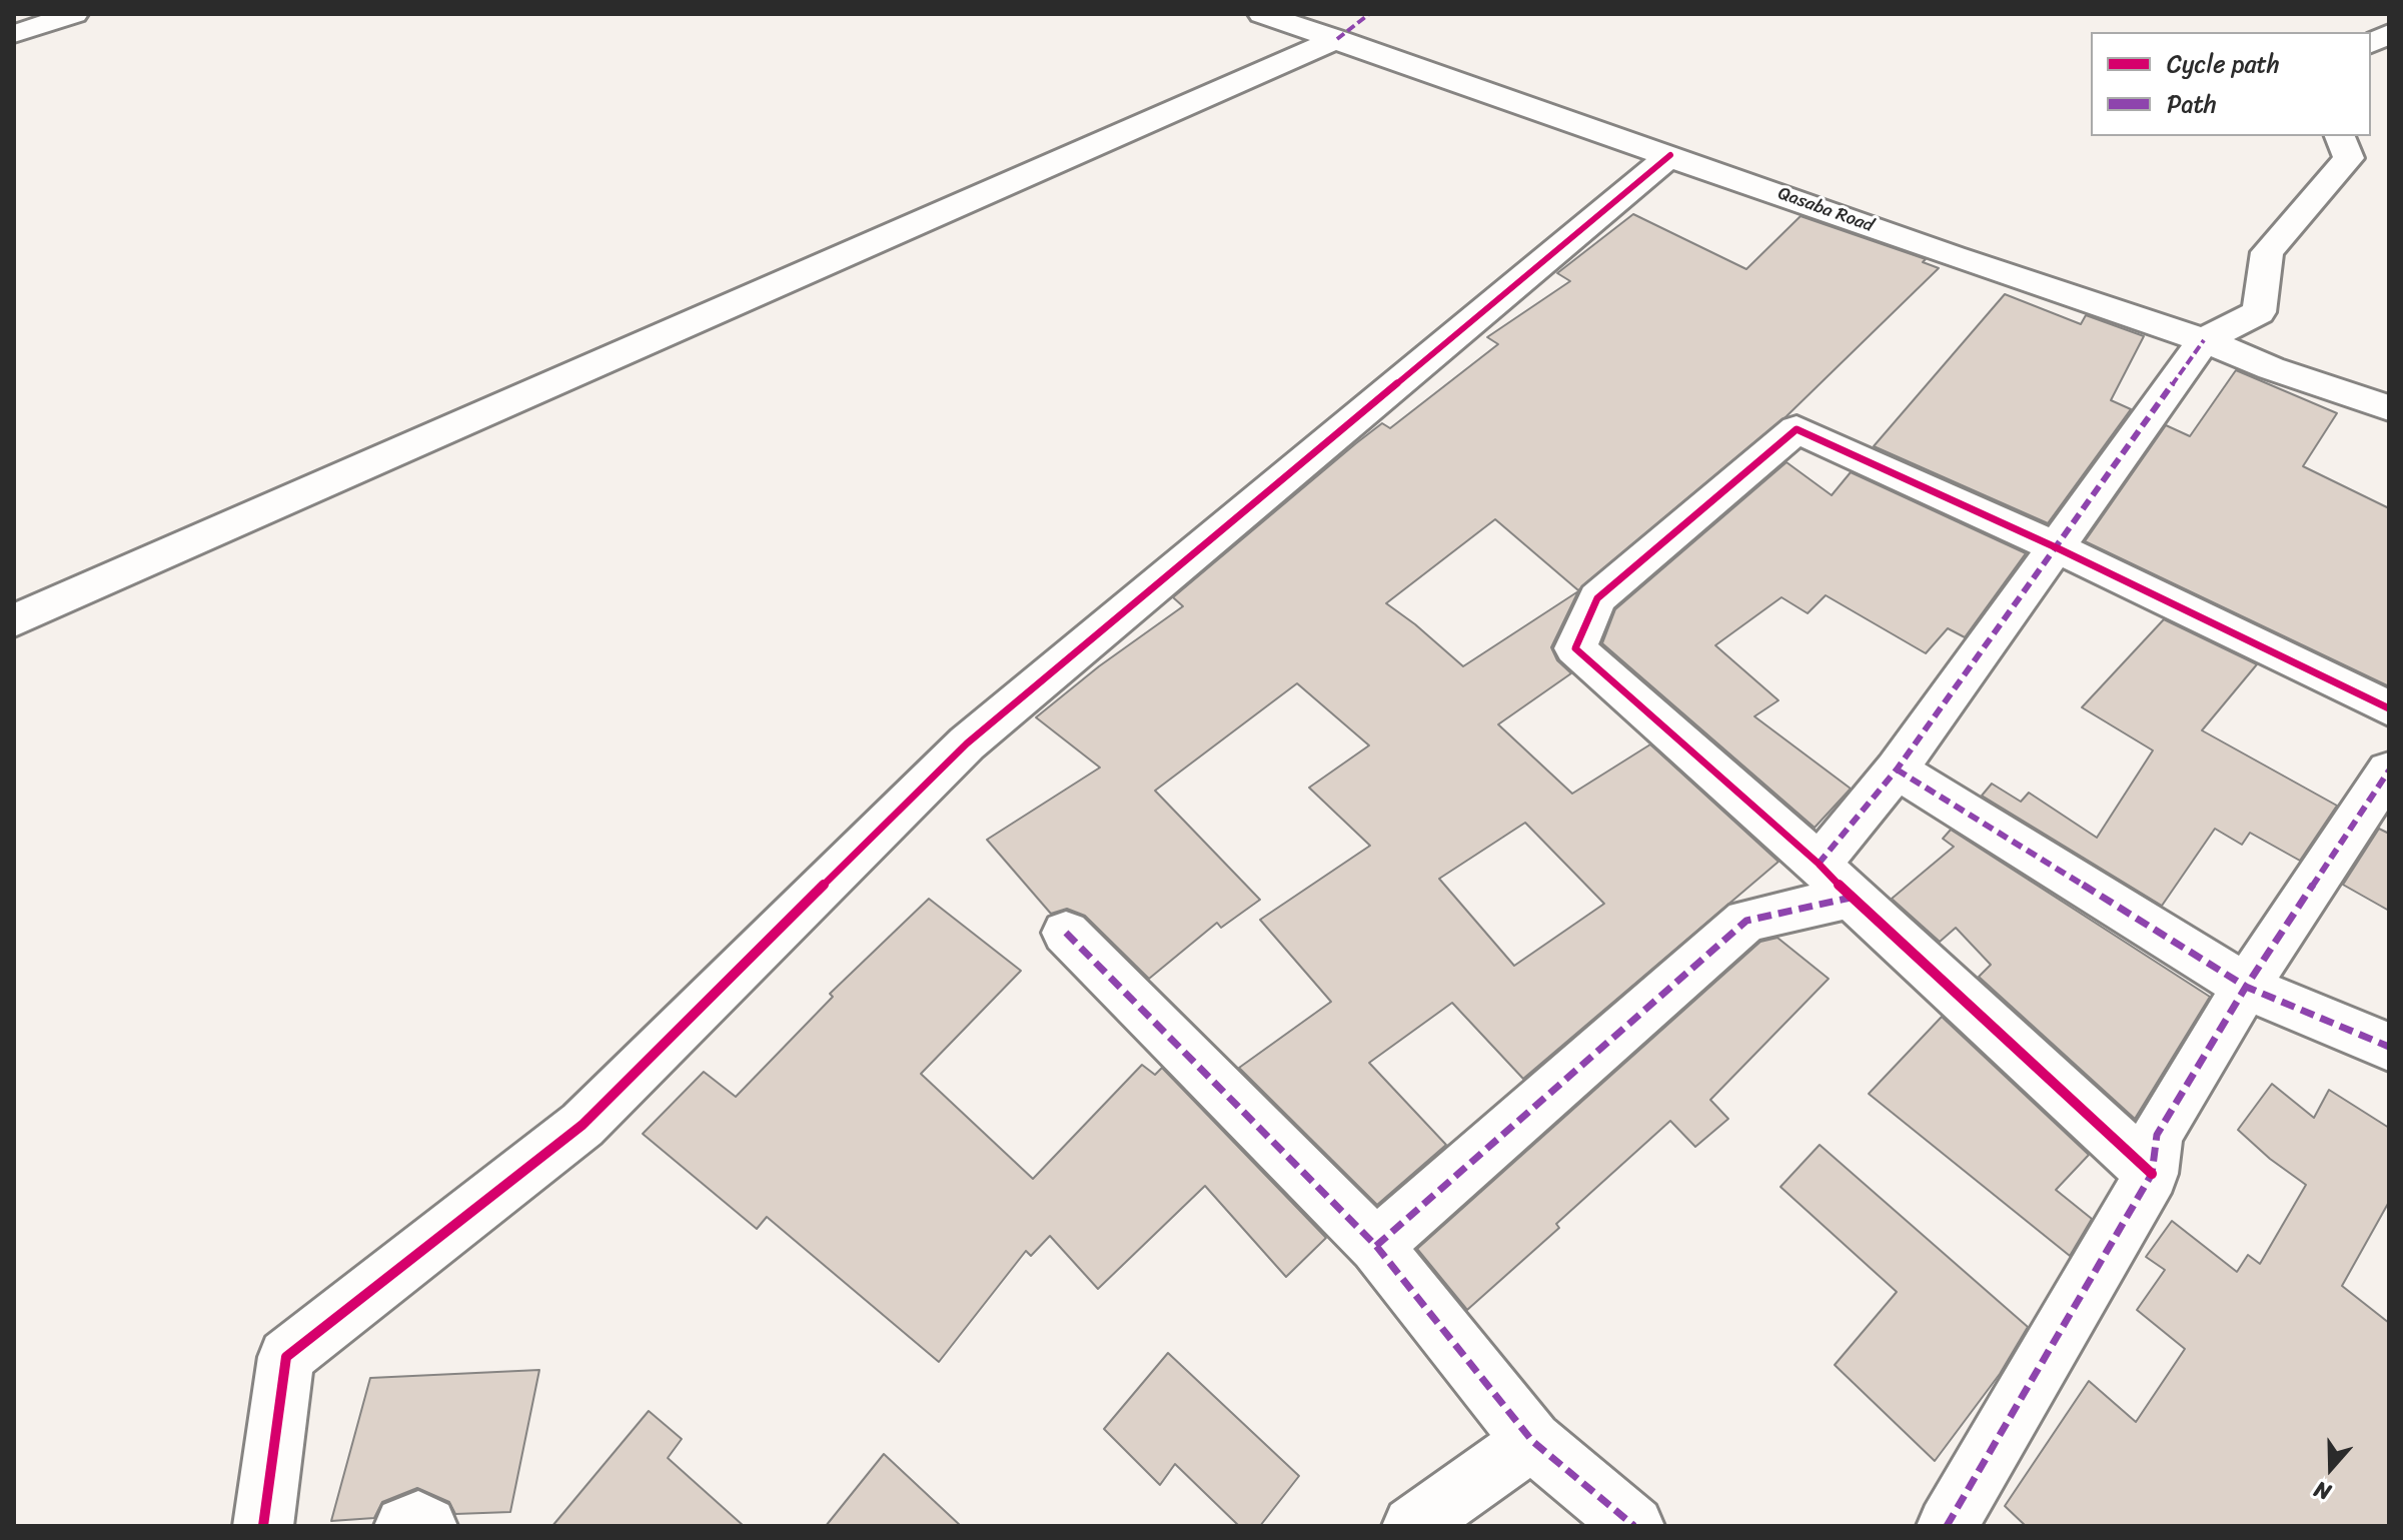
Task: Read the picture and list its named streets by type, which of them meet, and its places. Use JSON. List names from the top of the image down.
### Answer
{
  "streets": {
    "street": ["Qasaba Road"]
  },
  "legend": ["Cycle path", "Path"],
  "north": "bottom"
}
